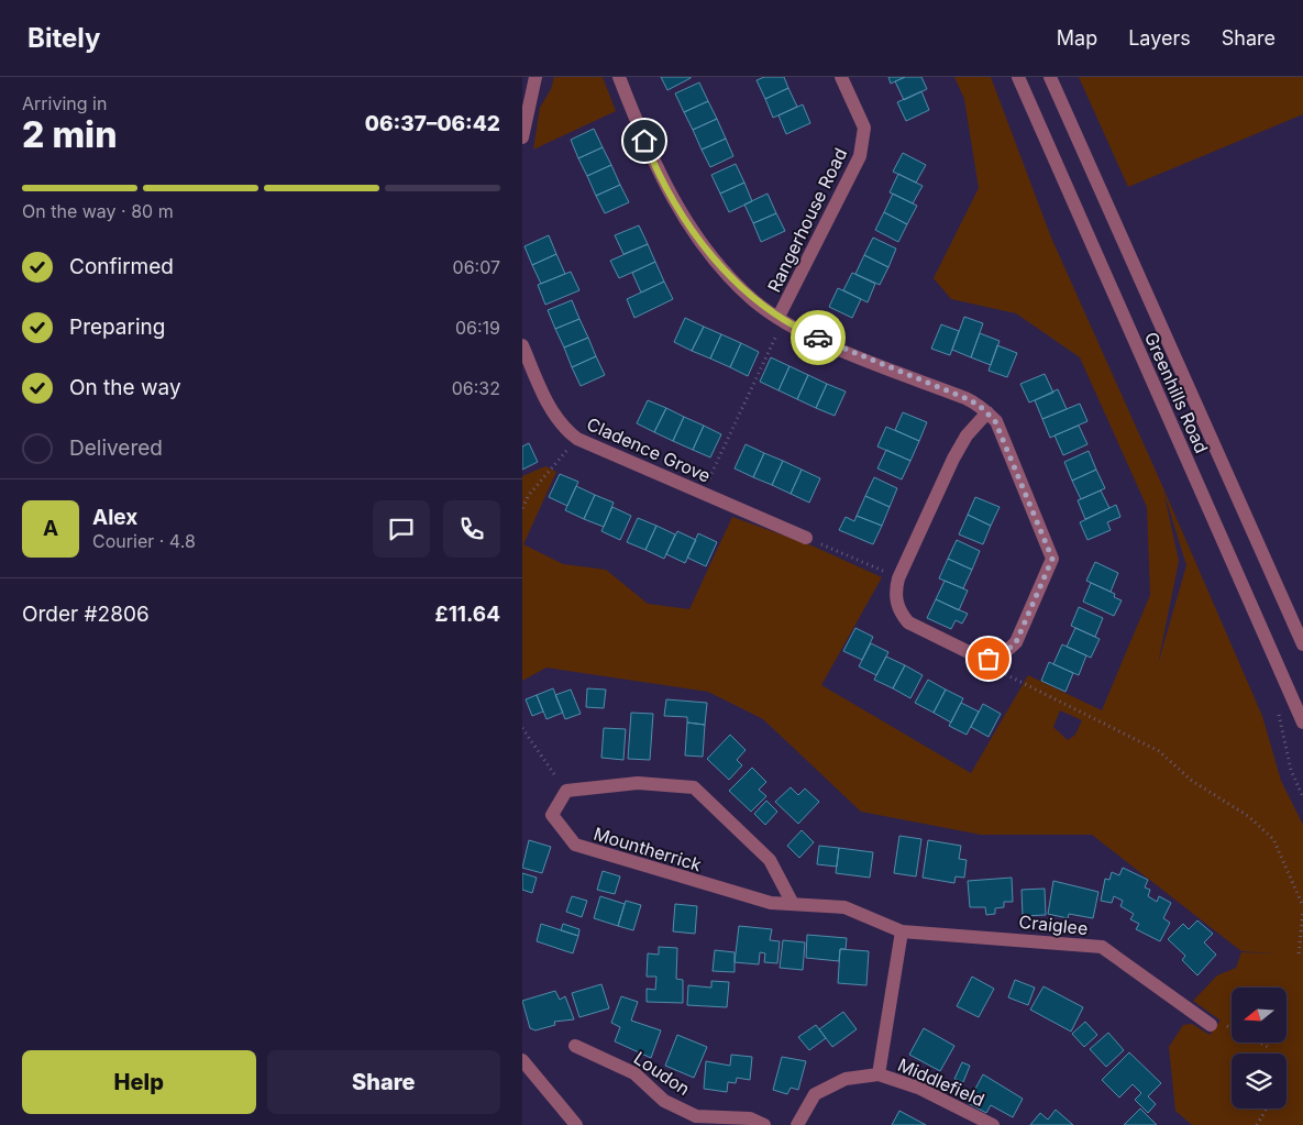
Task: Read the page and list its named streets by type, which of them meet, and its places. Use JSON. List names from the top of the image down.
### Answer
{
  "streets": {
    "street": [
      "Rangerhouse Road",
      "Greenhills Road",
      "Cladence Grove",
      "Mountherrick",
      "Craiglee",
      "Loudon",
      "Middlefield"
    ]
  },
  "crossings": [
    ["Mountherrick", "Craiglee"]
  ],
  "north": "left",
  "page": {
    "header": "Bitely",
    "nav": ["Map", "Layers", "Share"],
    "heading": ["2 min", "Arriving in", "06:37–06:42"],
    "panel": [
      "Alex",
      "Courier · 4.8",
      "Order #2806",
      "£11.64"
    ],
    "bar": "On the way · 80 m",
    "list": [
      ["Confirmed", "06:07"],
      ["Preparing", "06:19"],
      ["On the way", "06:32"],
      "Delivered"
    ],
    "round": "A",
    "buttons": ["Help", "Share"]
  }
}
